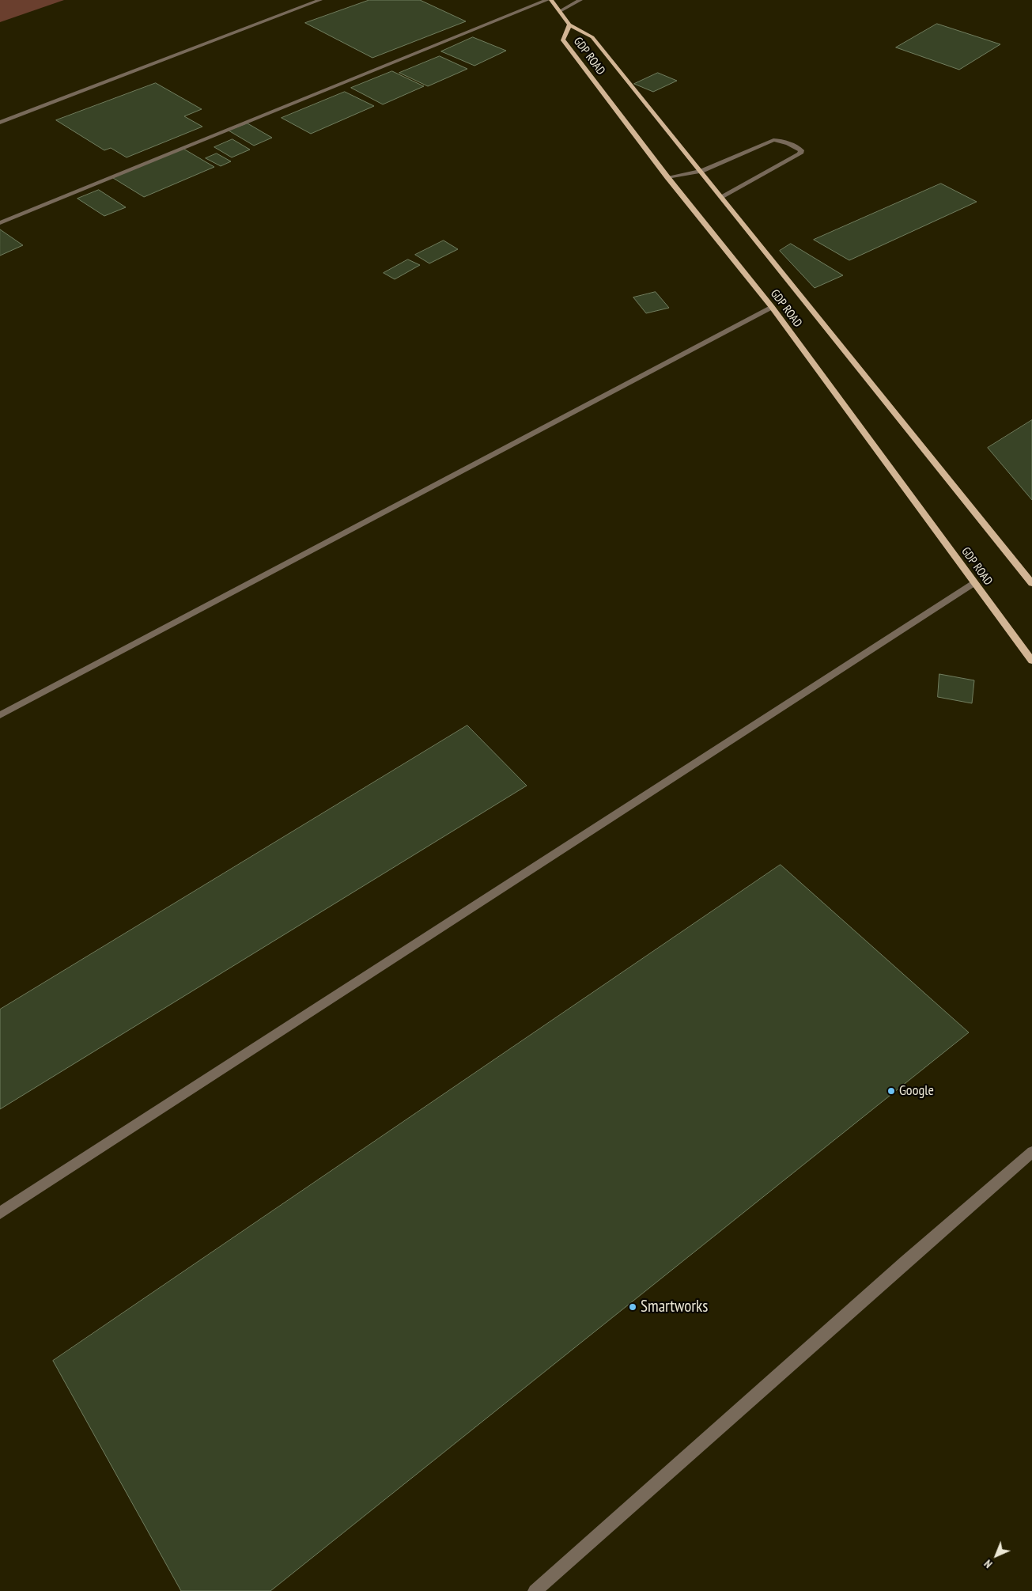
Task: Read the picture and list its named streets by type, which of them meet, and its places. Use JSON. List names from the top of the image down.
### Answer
{
  "streets": {
    "main road": ["GDP ROAD"]
  },
  "places": ["Google", "Smartworks"],
  "north": "bottom left"
}
